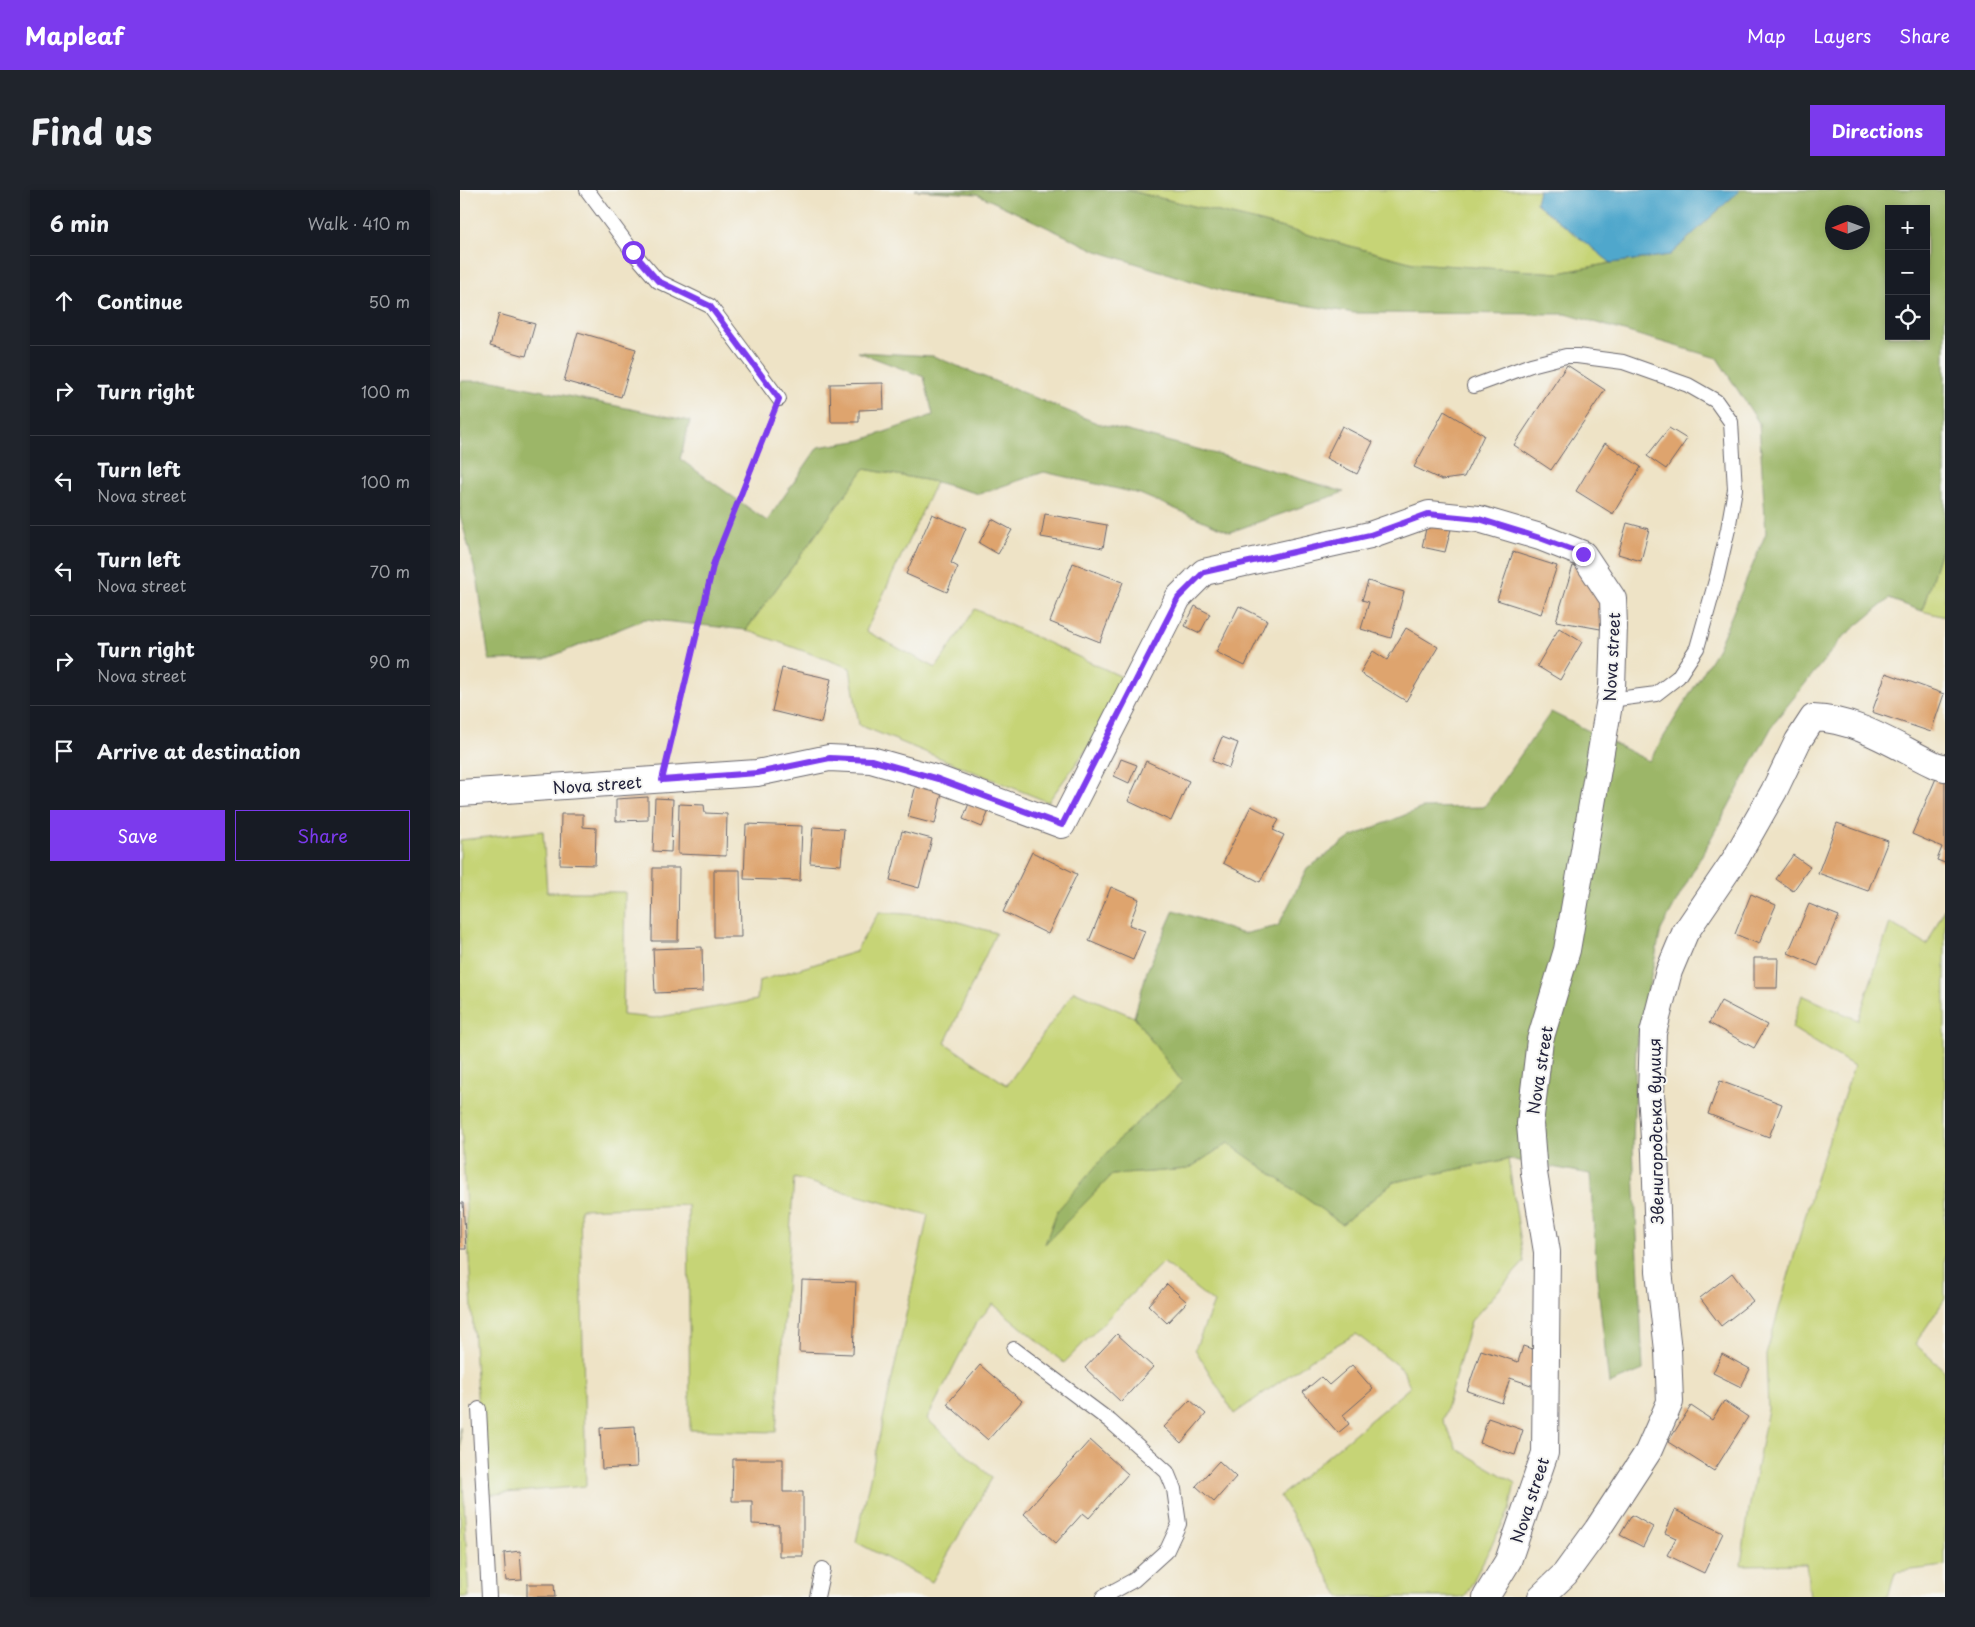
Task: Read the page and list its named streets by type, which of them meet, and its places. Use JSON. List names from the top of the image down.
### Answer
{
  "streets": {
    "street": ["Nova street", "Звенигородська вулиця"]
  },
  "north": "left",
  "page": {
    "header": "Mapleaf",
    "nav": ["Map", "Layers", "Share"],
    "title": "Find us",
    "buttons": [
      "Directions",
      ["Save", "Share"]
    ],
    "heading": ["6 min", "Walk · 410 m"],
    "map_buttons": ["+", "−"],
    "list": [
      ["Continue", "50 m"],
      ["Turn right", "100 m"],
      ["Turn left", "Nova street", "100 m"],
      ["Turn left", "Nova street", "70 m"],
      ["Turn right", "Nova street", "90 m"],
      "Arrive at destination"
    ]
  }
}
